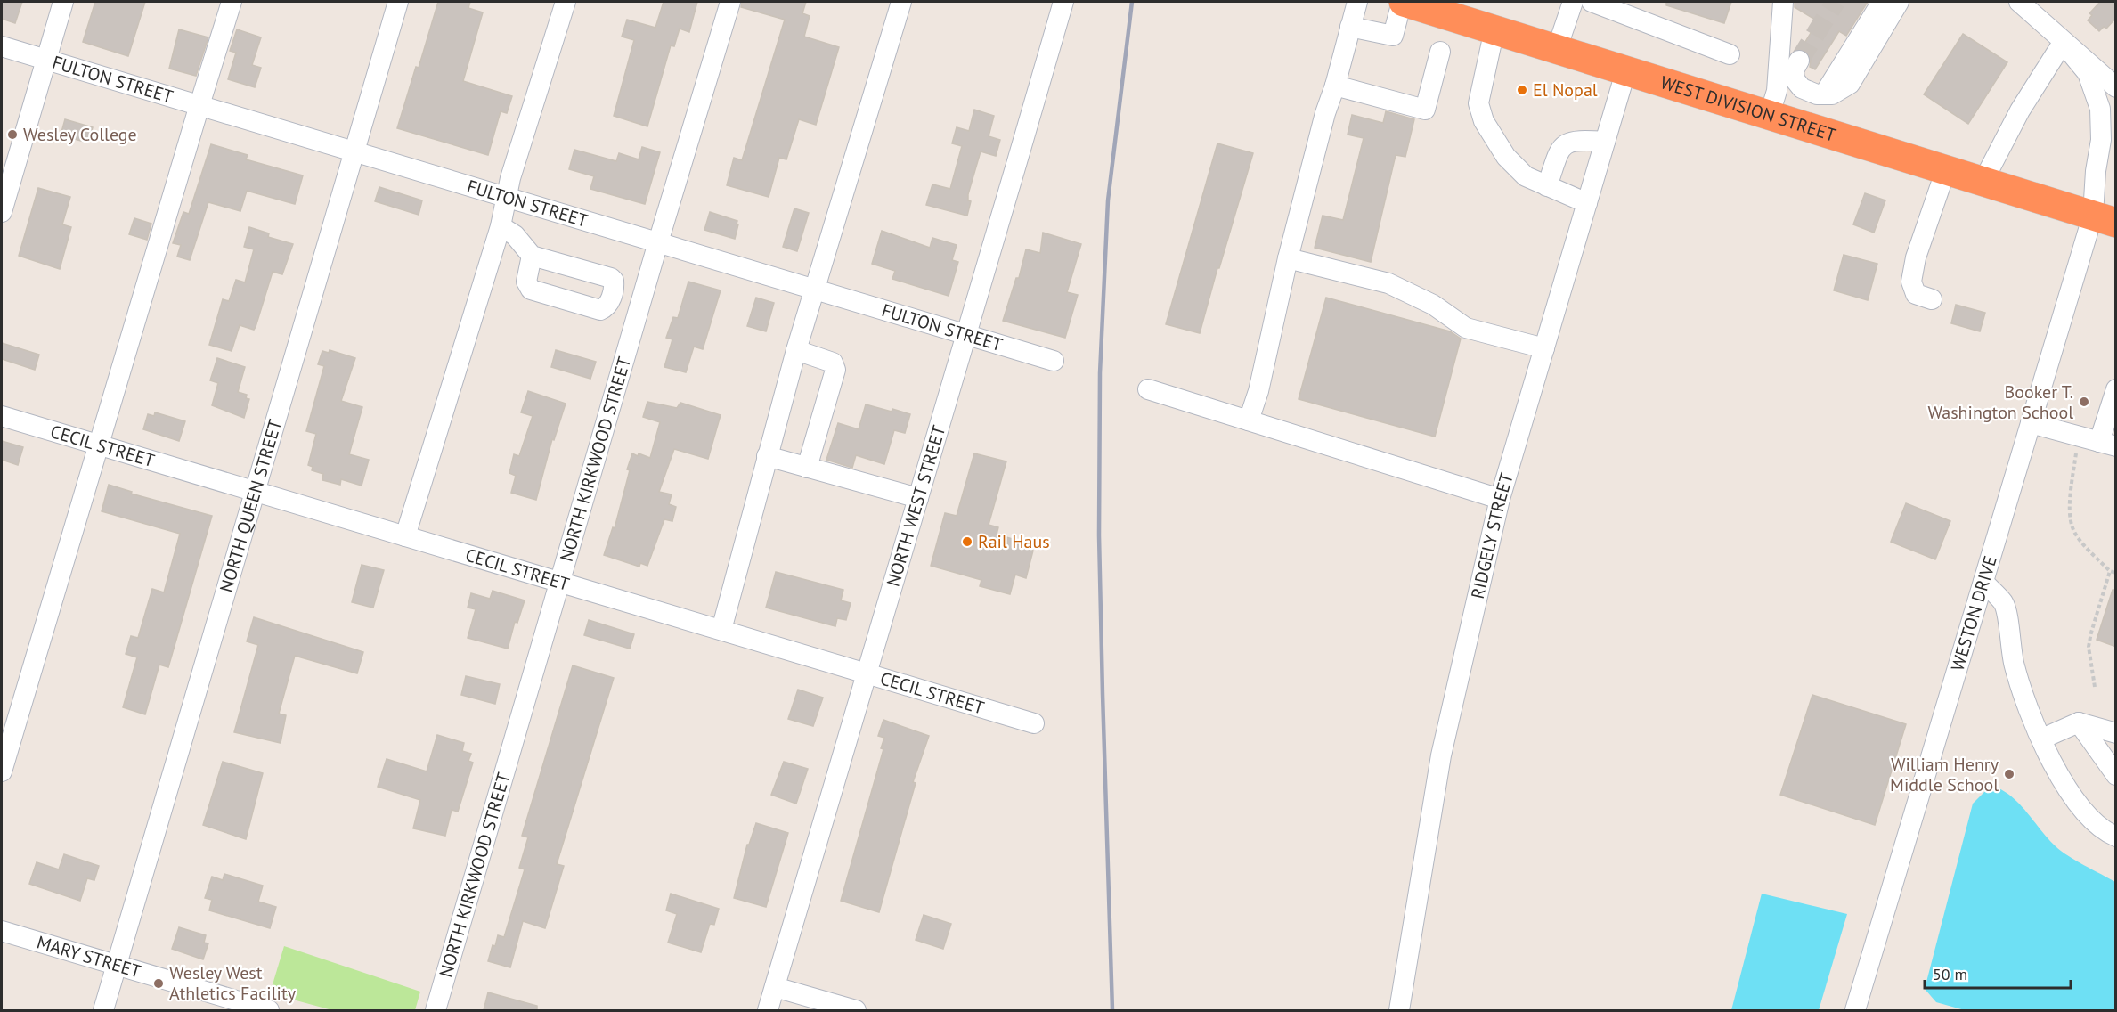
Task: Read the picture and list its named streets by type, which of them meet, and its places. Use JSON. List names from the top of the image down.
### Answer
{
  "streets": {
    "highway": ["WEST DIVISION STREET"],
    "street": [
      "FULTON STREET",
      "CECIL STREET",
      "NORTH KIRKWOOD STREET",
      "NORTH QUEEN STREET",
      "NORTH WEST STREET",
      "RIDGELY STREET",
      "WESTON DRIVE",
      "MARY STREET"
    ]
  },
  "crossings": [
    ["FULTON STREET", "NORTH KIRKWOOD STREET"],
    ["FULTON STREET", "NORTH QUEEN STREET"],
    ["FULTON STREET", "NORTH WEST STREET"],
    ["WEST DIVISION STREET", "RIDGELY STREET"],
    ["WEST DIVISION STREET", "WESTON DRIVE"],
    ["CECIL STREET", "NORTH KIRKWOOD STREET"],
    ["CECIL STREET", "NORTH QUEEN STREET"],
    ["CECIL STREET", "NORTH WEST STREET"],
    ["NORTH QUEEN STREET", "MARY STREET"]
  ],
  "places": [
    "El Nopal",
    "Wesley College",
    "Booker T. Washington School",
    "Rail Haus",
    "William Henry Middle School",
    "Wesley West Athletics Facility"
  ],
  "scale_bar": "50 m"
}
